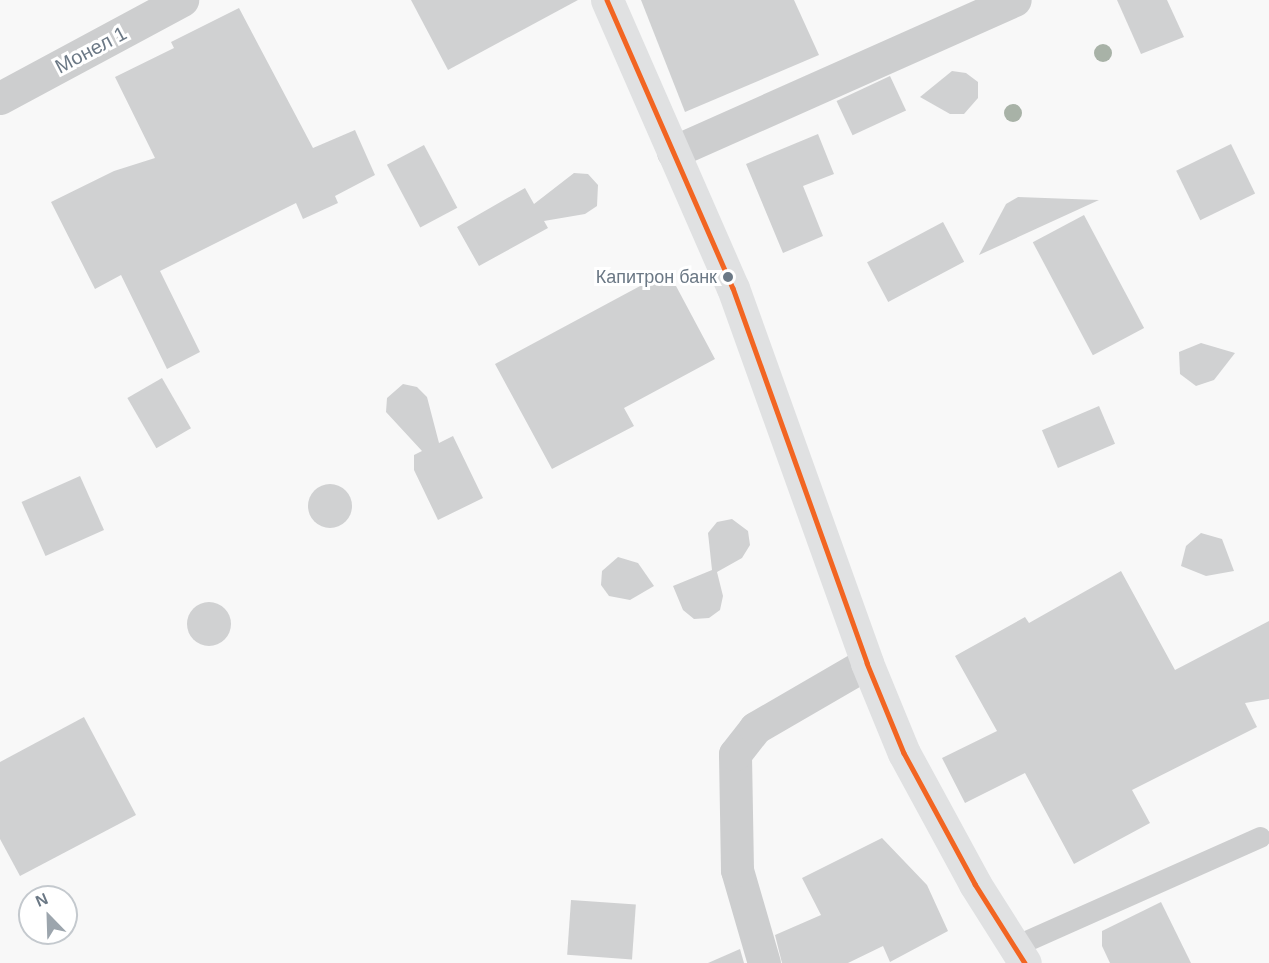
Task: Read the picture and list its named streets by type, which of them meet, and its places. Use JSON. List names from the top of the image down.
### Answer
{
  "streets": {
    "street": ["Монел 1"]
  },
  "places": ["Капитрон банк"],
  "north": "top left"
}
